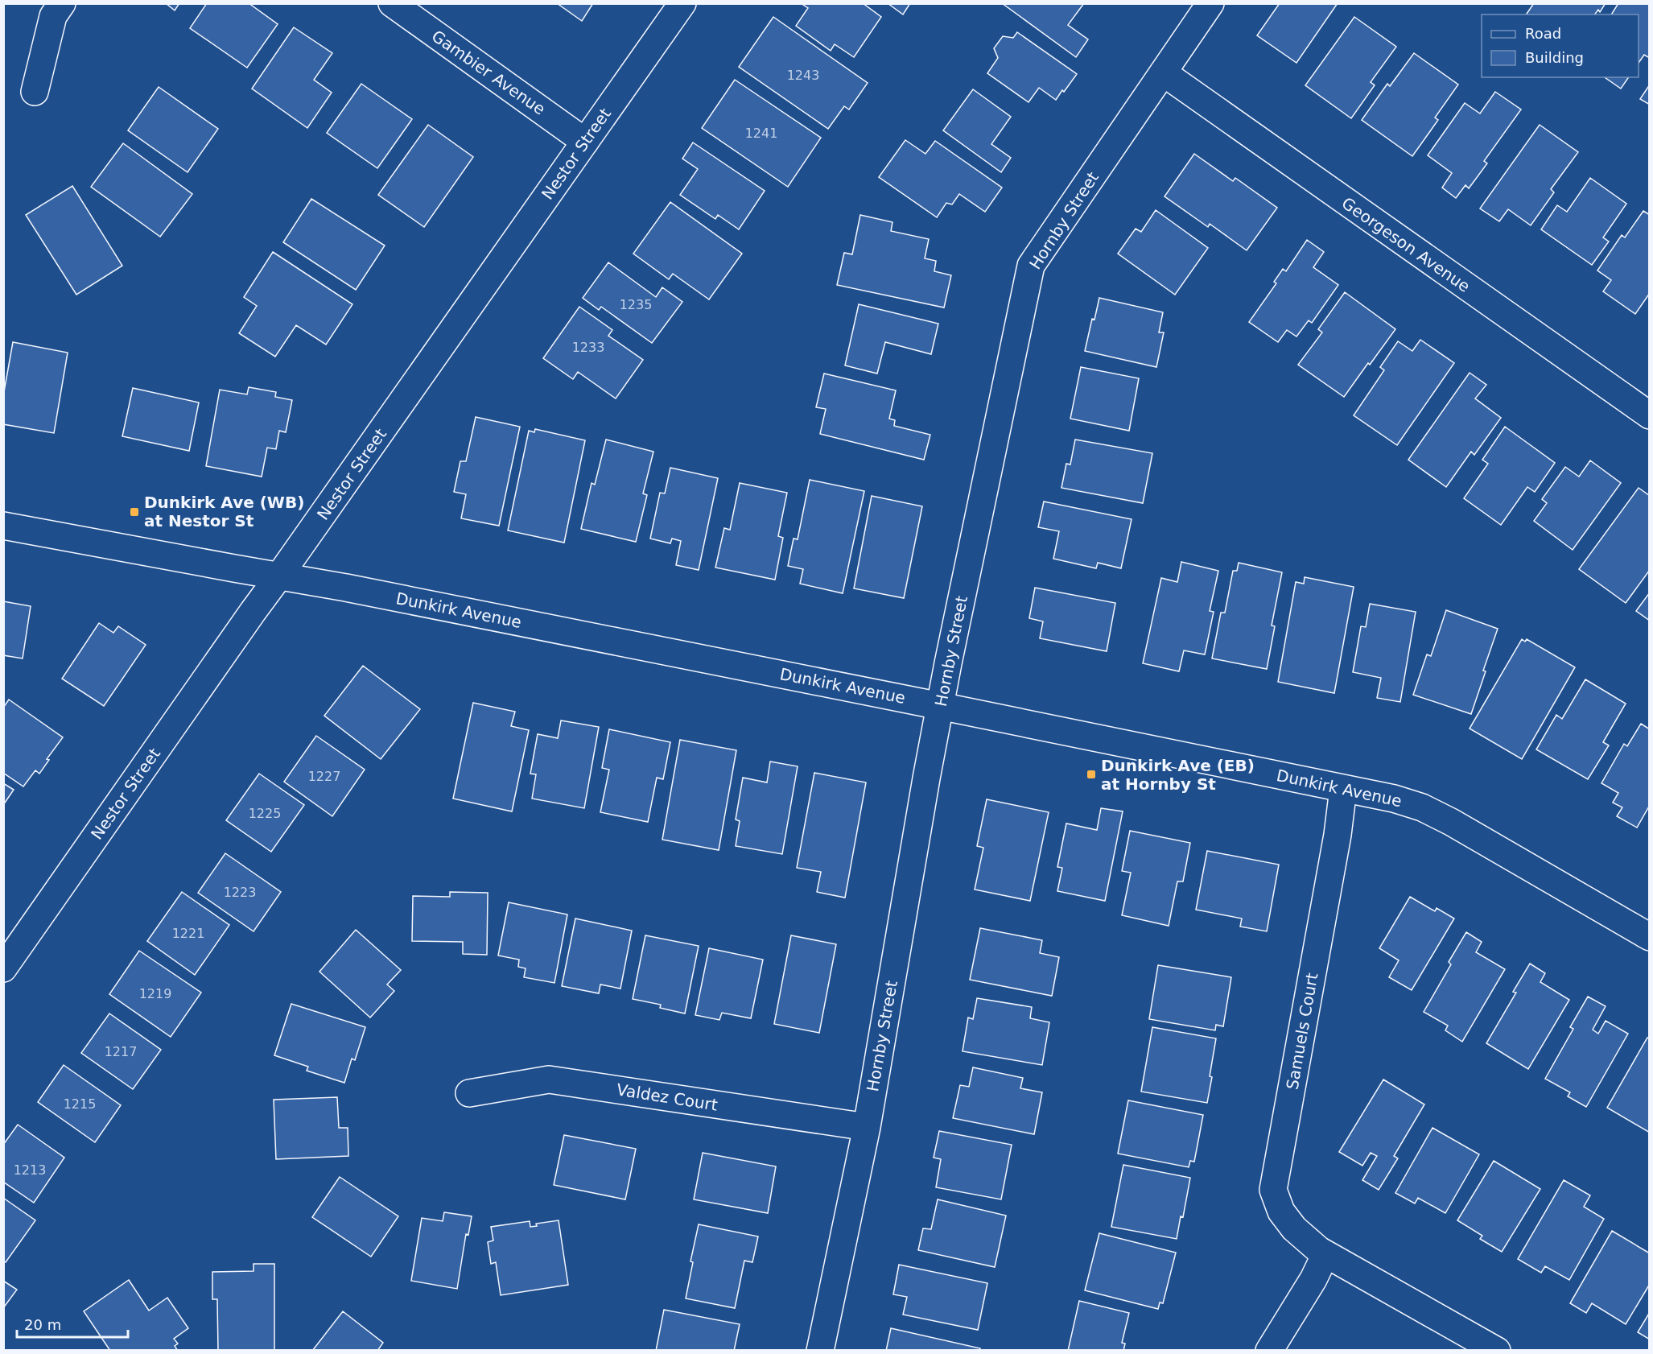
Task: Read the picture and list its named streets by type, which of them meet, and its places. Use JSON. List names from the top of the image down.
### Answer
{
  "streets": {
    "street": [
      "Gambier Avenue",
      "Nestor Street",
      "Hornby Street",
      "Georgeson Avenue",
      "Dunkirk Avenue",
      "Samuels Court",
      "Valdez Court"
    ]
  },
  "crossings": [
    ["Gambier Avenue", "Nestor Street"],
    ["Nestor Street", "Dunkirk Avenue"],
    ["Hornby Street", "Georgeson Avenue"],
    ["Hornby Street", "Dunkirk Avenue"],
    ["Hornby Street", "Valdez Court"],
    ["Dunkirk Avenue", "Samuels Court"]
  ],
  "places": {
    "transit": ["Dunkirk Ave (WB) at Nestor St", "Dunkirk Ave (EB) at Hornby St"]
  },
  "house_numbers": [
    "1243",
    "1241",
    "1235",
    "1233",
    "1227",
    "1225",
    "1223",
    "1221",
    "1219",
    "1217",
    "1215",
    "1213"
  ],
  "legend": ["Road", "Building"],
  "scale_bar": "20 m"
}
